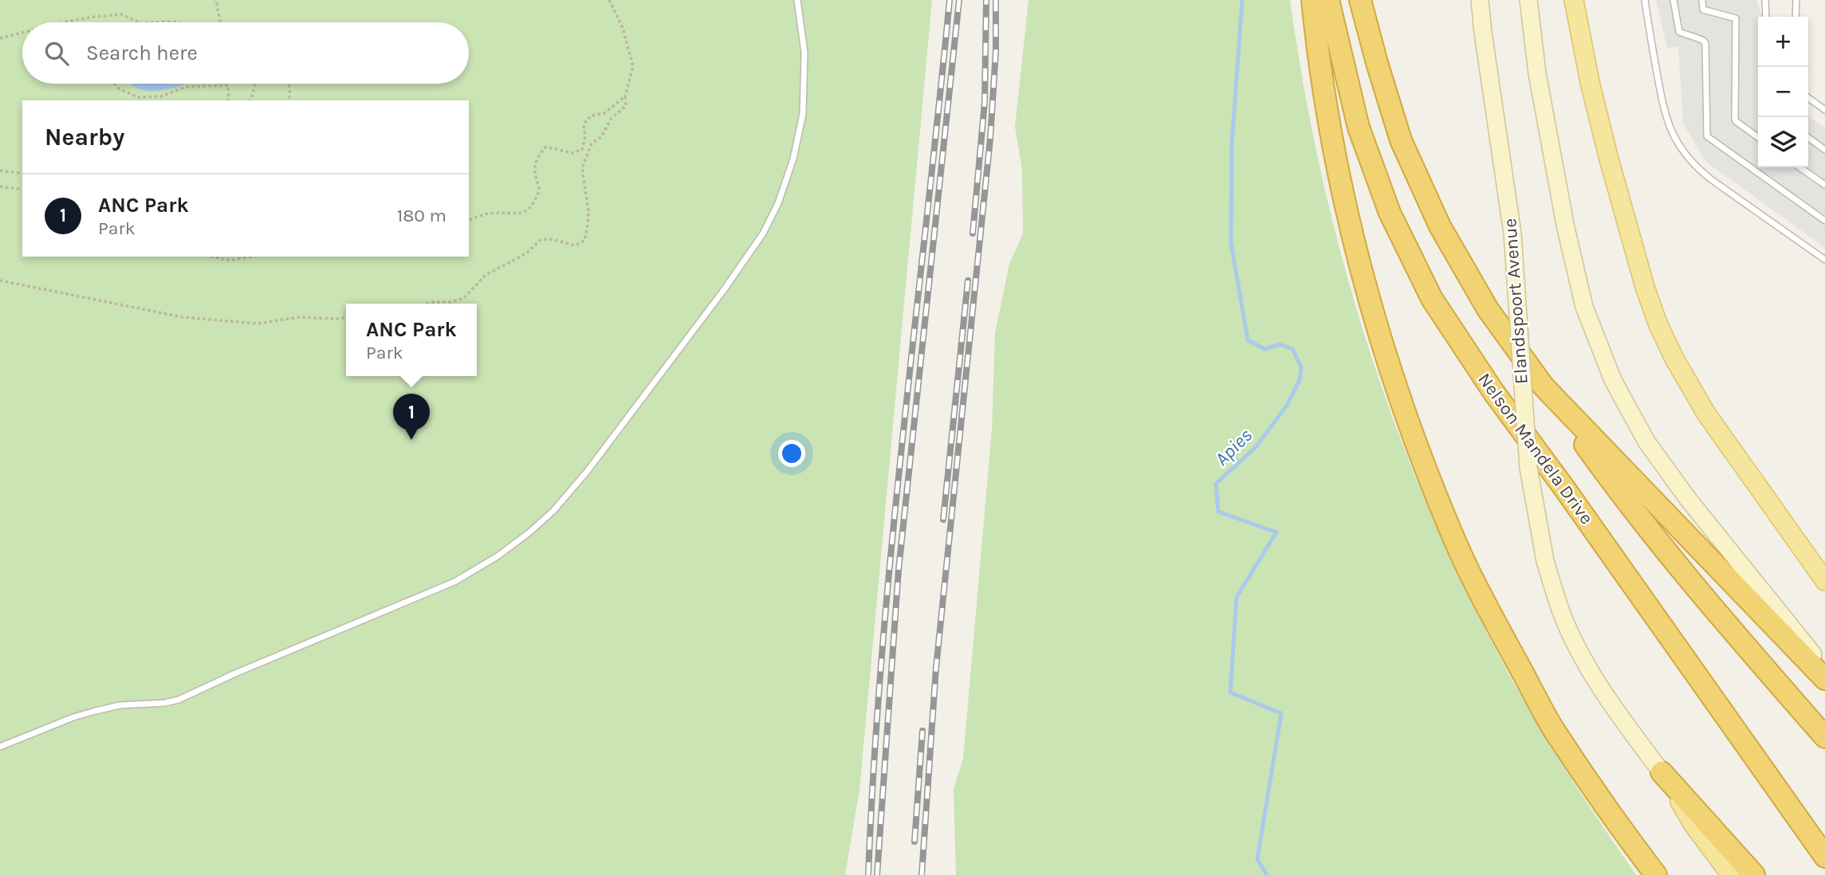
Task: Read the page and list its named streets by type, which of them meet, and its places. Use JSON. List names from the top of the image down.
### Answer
{
  "streets": {
    "highway": ["Nelson Mandela Drive"],
    "main road": ["Elandspoort Avenue"]
  },
  "water": ["Apies"],
  "page": {
    "map_buttons": ["+", "−"],
    "search": "Search here",
    "heading": "Nearby",
    "list": [
      {
        "mark": "1",
        "name": "ANC Park",
        "note": "Park",
        "value": "180 m"
      }
    ],
    "popup": ["ANC Park", "Park"],
    "pins": "1"
  }
}
